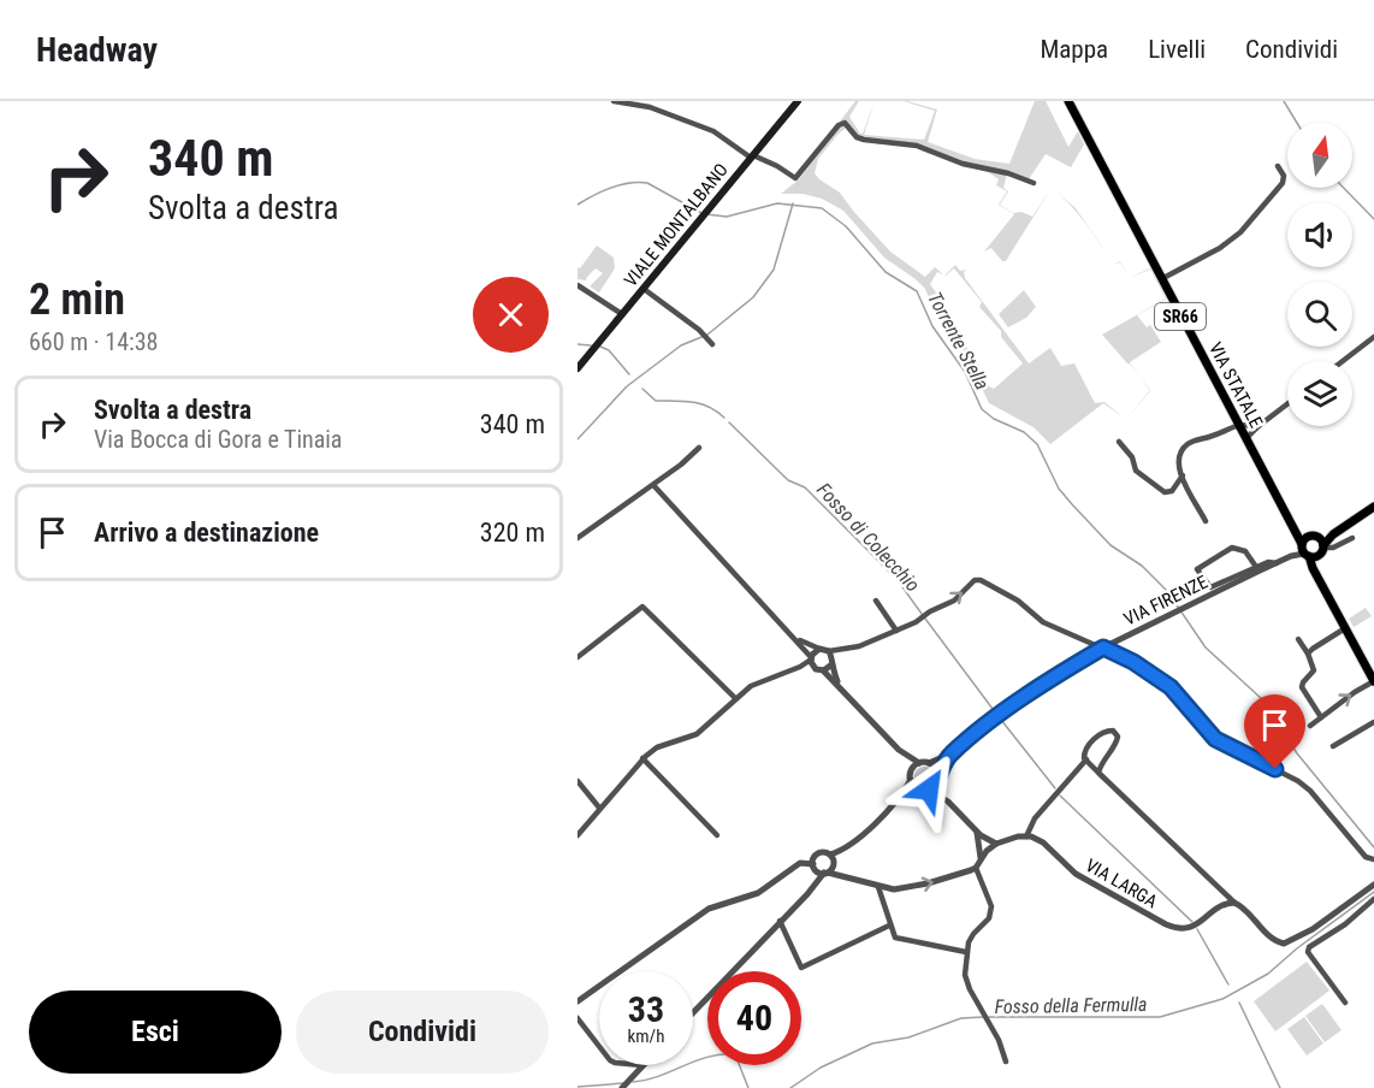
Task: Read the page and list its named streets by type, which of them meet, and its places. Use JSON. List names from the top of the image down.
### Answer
{
  "streets": {
    "main road": ["VIALE MONTALBANO", "SR66", "VIA STATALE"],
    "street": ["VIA FIRENZE", "VIA LARGA"]
  },
  "crossings": [
    ["SR66", "VIA STATALE"],
    ["SR66", "VIA FIRENZE"],
    ["VIA STATALE", "VIA FIRENZE"]
  ],
  "water": ["Torrente Stella", "Fosso di Colecchio", "Fosso della Fermulla"],
  "north": "top",
  "page": {
    "header": "Headway",
    "nav": ["Mappa", "Livelli", "Condividi"],
    "turn": ["340 m", "Svolta a destra"],
    "heading": ["2 min", "660 m · 14:38"],
    "list": [
      {
        "name": "Svolta a destra",
        "note": "Via Bocca di Gora e Tinaia",
        "value": "340 m"
      },
      {
        "name": "Arrivo a destinazione",
        "value": "320 m"
      }
    ],
    "speed": "33 km/h",
    "limit": "40",
    "buttons": ["Esci", "Condividi"]
  }
}
